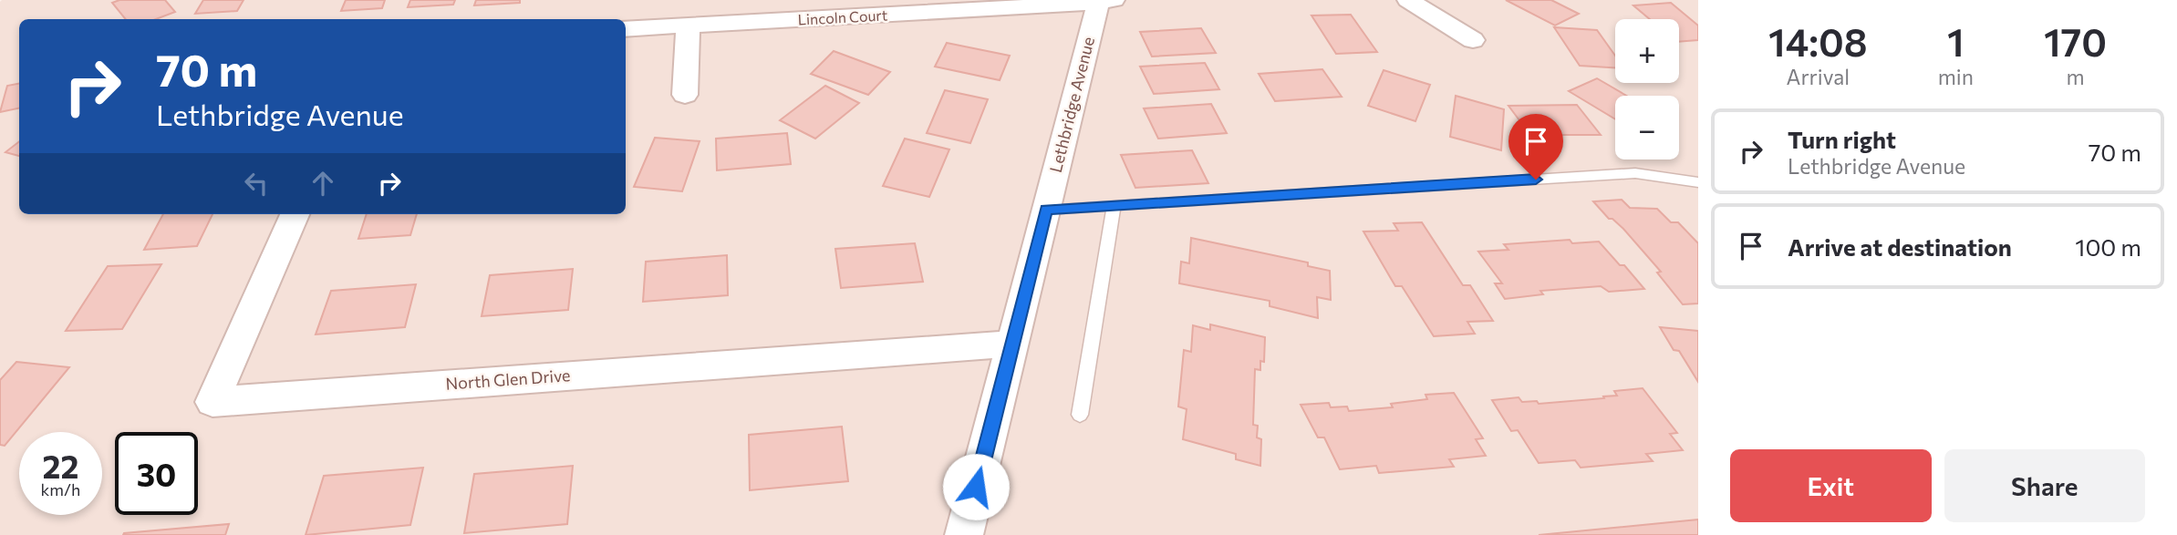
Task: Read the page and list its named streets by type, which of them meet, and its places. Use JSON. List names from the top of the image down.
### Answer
{
  "streets": {
    "street": ["Lincoln Court", "Lethbridge Avenue", "North Glen Drive"]
  },
  "crossings": [
    ["Lincoln Court", "Lethbridge Avenue"],
    ["Lethbridge Avenue", "North Glen Drive"]
  ],
  "page": {
    "eta": [
      "14:08",
      "Arrival",
      "1",
      "min",
      "170",
      "m"
    ],
    "map_buttons": ["+", "−"],
    "turn": ["70 m", "Lethbridge Avenue"],
    "list": [
      {
        "name": "Turn right",
        "note": "Lethbridge Avenue",
        "value": "70 m"
      },
      {
        "name": "Arrive at destination",
        "value": "100 m"
      }
    ],
    "speed": "22 km/h",
    "limit": "30",
    "buttons": ["Exit", "Share"]
  }
}
